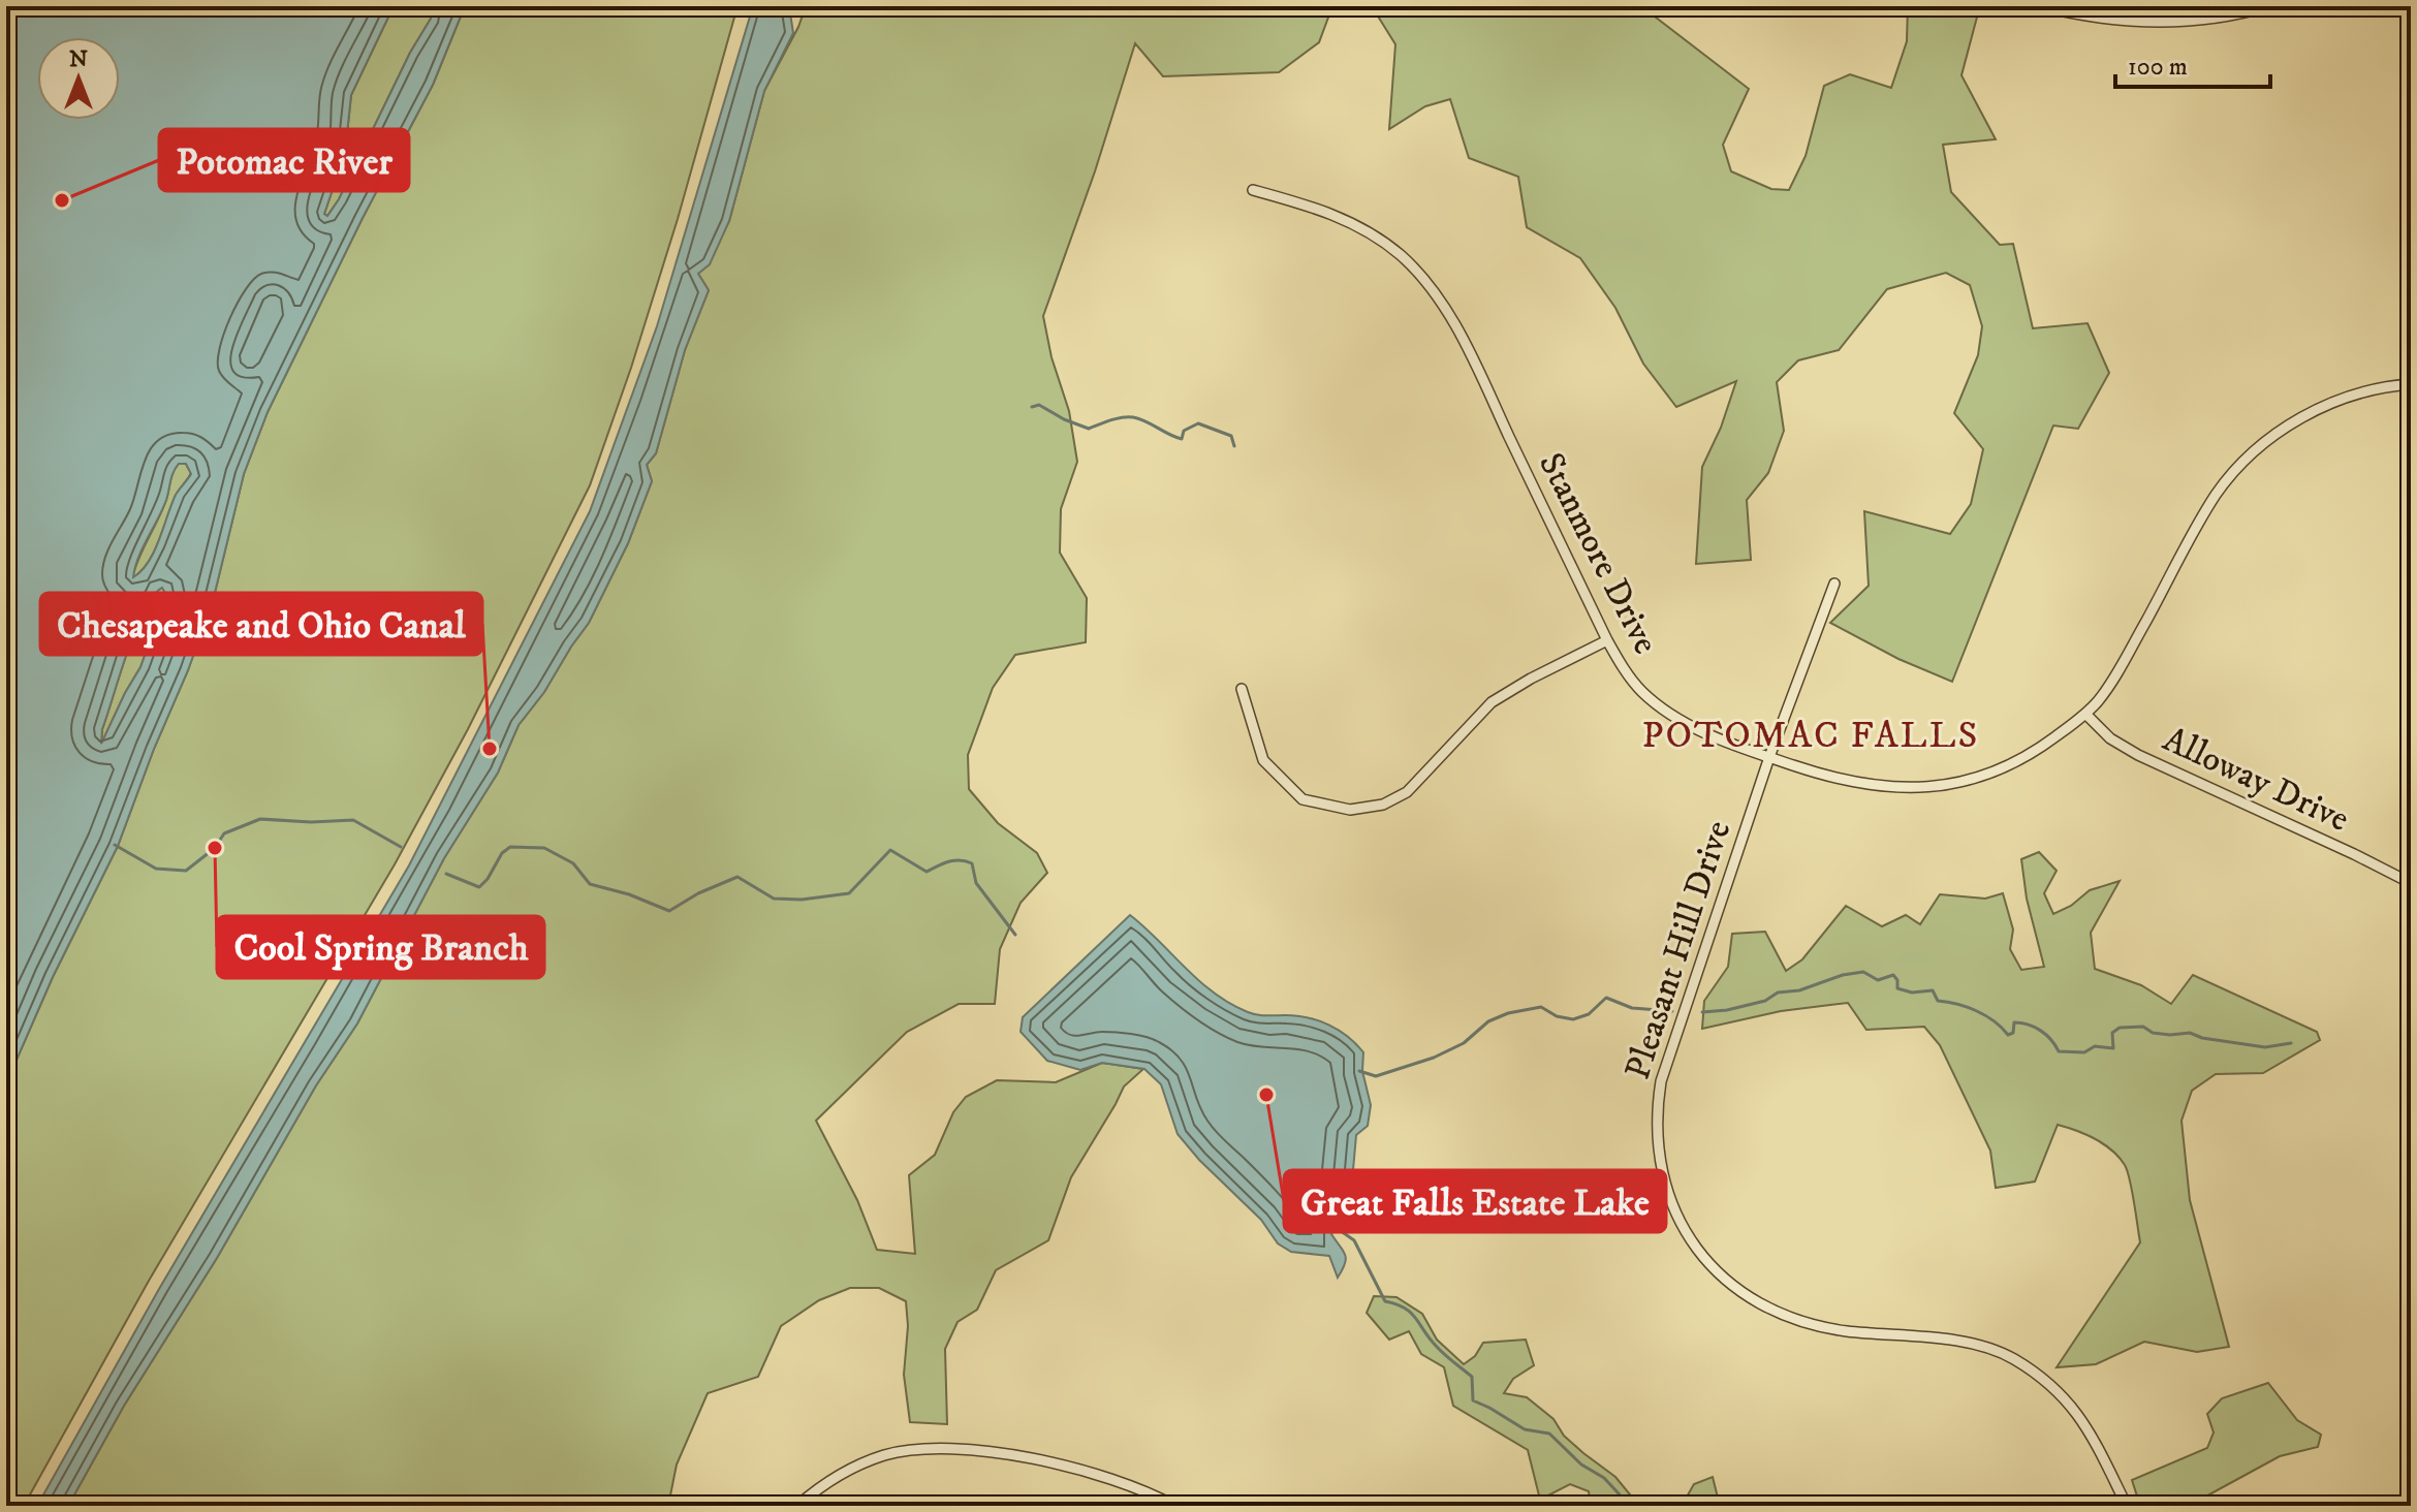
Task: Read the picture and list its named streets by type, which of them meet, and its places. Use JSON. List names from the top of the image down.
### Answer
{
  "streets": {
    "street": ["Stanmore Drive", "Alloway Drive", "Pleasant Hill Drive"]
  },
  "crossings": [
    ["Stanmore Drive", "Alloway Drive"],
    ["Stanmore Drive", "Pleasant Hill Drive"]
  ],
  "districts": ["POTOMAC FALLS"],
  "places": [
    "Potomac River",
    "Chesapeake and Ohio Canal",
    "Cool Spring Branch",
    "Great Falls Estate Lake"
  ],
  "scale_bar": "100 m",
  "north": "top"
}
